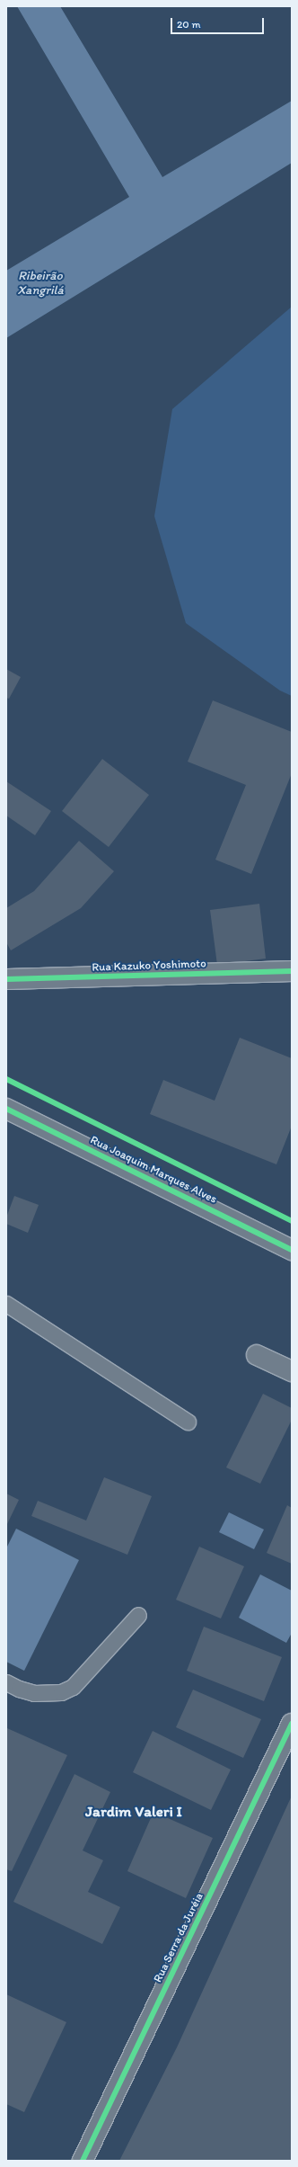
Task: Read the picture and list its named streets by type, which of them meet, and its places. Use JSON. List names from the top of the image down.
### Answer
{
  "streets": {
    "street": ["Rua Kazuko Yoshimoto", "Rua Joaquim Marques Alves", "Rua Serra da Juréia"]
  },
  "districts": ["Jardim Valeri I"],
  "water": ["Ribeirão Xangrilá"],
  "scale_bar": "20 m"
}
